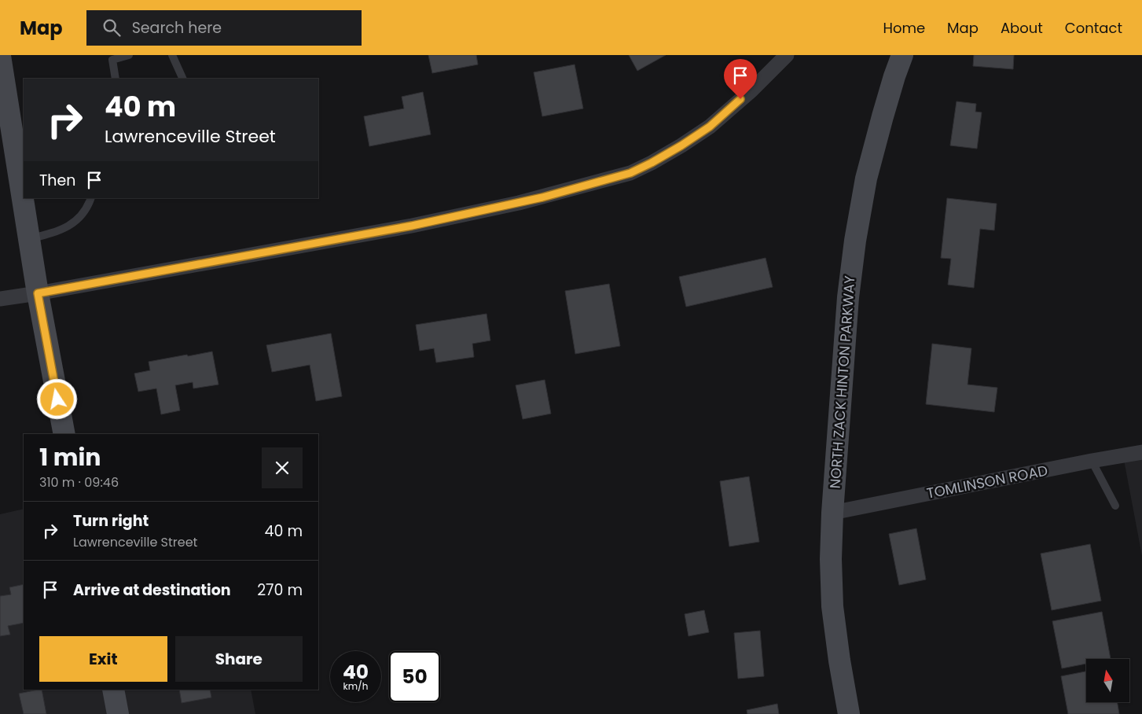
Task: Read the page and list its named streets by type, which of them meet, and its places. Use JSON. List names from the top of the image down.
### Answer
{
  "streets": {
    "main road": ["NORTH ZACK HINTON PARKWAY"],
    "street": ["TOMLINSON ROAD"]
  },
  "crossings": [
    ["NORTH ZACK HINTON PARKWAY", "TOMLINSON ROAD"]
  ],
  "north": "top",
  "page": {
    "header": "Map",
    "search": "Search here",
    "nav": [
      "Home",
      "Map",
      "About",
      "Contact"
    ],
    "turn": ["40 m", "Lawrenceville Street"],
    "then": "Then",
    "heading": ["1 min", "310 m · 09:46"],
    "list": [
      {
        "name": "Turn right",
        "note": "Lawrenceville Street",
        "value": "40 m"
      },
      {
        "name": "Arrive at destination",
        "value": "270 m"
      }
    ],
    "buttons": ["Exit", "Share"],
    "speed": "40 km/h",
    "limit": "50"
  }
}
